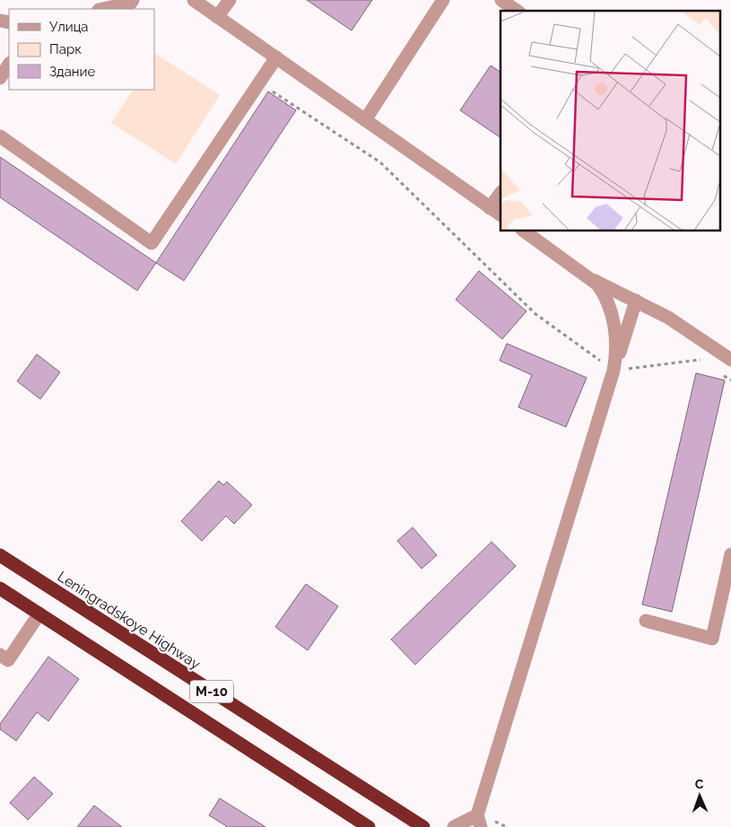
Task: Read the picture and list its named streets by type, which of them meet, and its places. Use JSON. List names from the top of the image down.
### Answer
{
  "streets": {
    "highway": ["Leningradskoye Highway", "М-10"]
  },
  "legend": ["Улица", "Парк", "Здание"],
  "north": "top"
}
